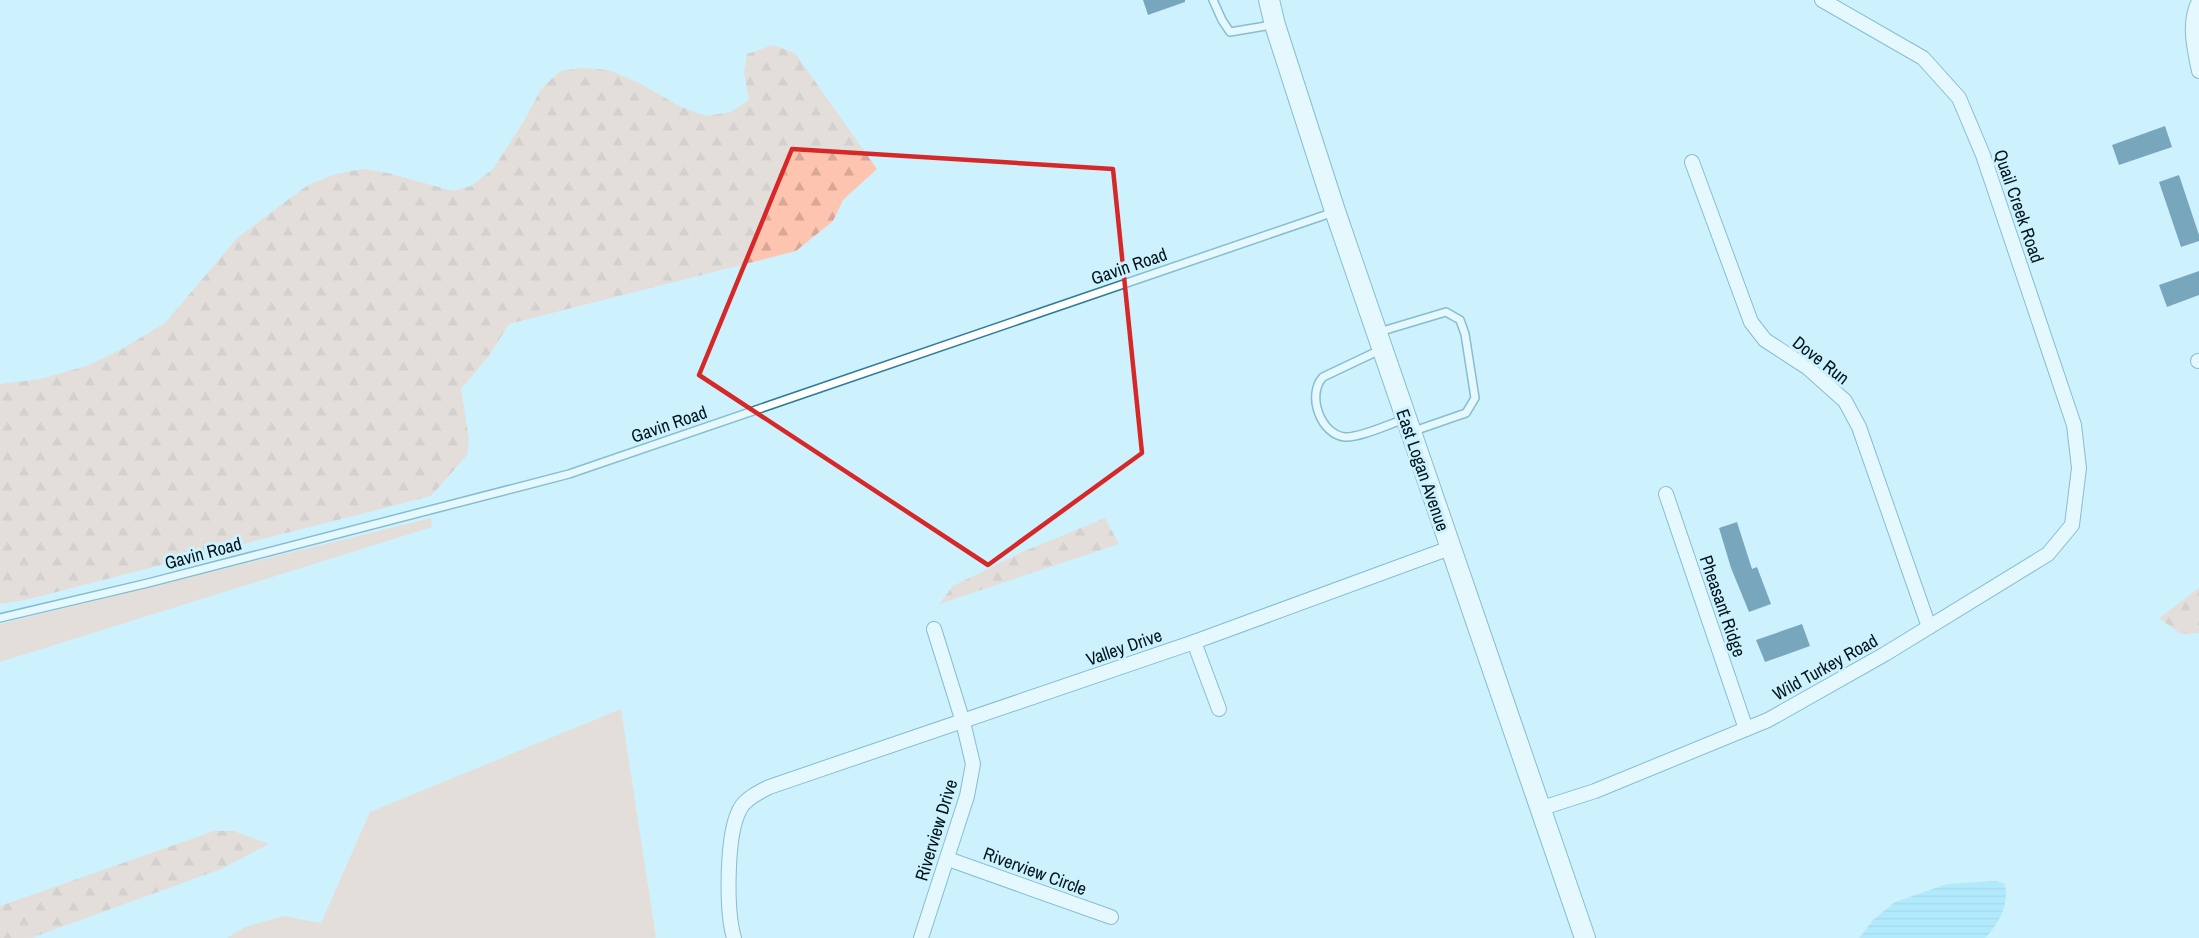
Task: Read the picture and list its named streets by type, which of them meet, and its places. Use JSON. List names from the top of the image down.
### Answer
{
  "streets": {
    "street": [
      "Quail Creek Road",
      "Dove Run",
      "East Logan Avenue",
      "Pheasant Ridge",
      "Valley Drive",
      "Wild Turkey Road",
      "Riverview Drive",
      "Riverview Circle"
    ],
    "lane": ["Gavin Road"]
  },
  "crossings": [
    ["Quail Creek Road", "Wild Turkey Road"],
    ["Gavin Road", "East Logan Avenue"],
    ["Dove Run", "Wild Turkey Road"],
    ["East Logan Avenue", "Valley Drive"],
    ["East Logan Avenue", "Wild Turkey Road"],
    ["Pheasant Ridge", "Wild Turkey Road"],
    ["Valley Drive", "Riverview Drive"],
    ["Riverview Drive", "Riverview Circle"]
  ]
}
